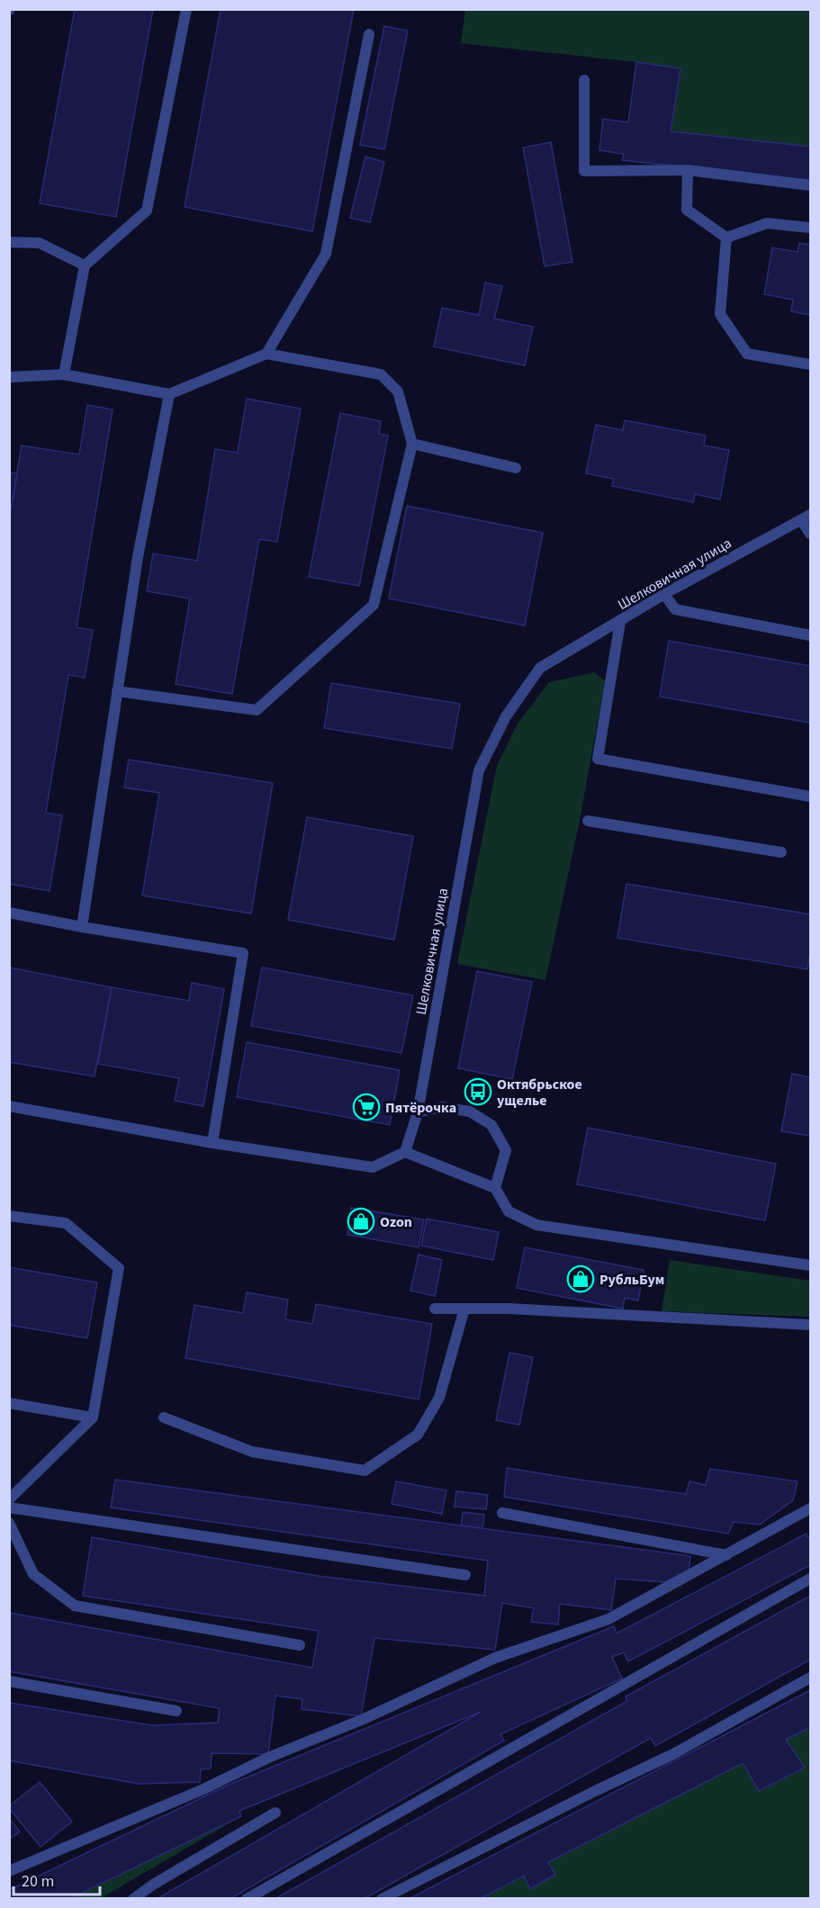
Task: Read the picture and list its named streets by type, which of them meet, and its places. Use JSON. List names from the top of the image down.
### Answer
{
  "streets": {
    "street": ["Шелковичная улица"]
  },
  "places": {
    "bus stop": ["Октябрьское ущелье"],
    "supermarket": ["Пятёрочка"],
    "shop": ["Ozon", "РубльБум"]
  },
  "scale_bar": "20 m"
}
